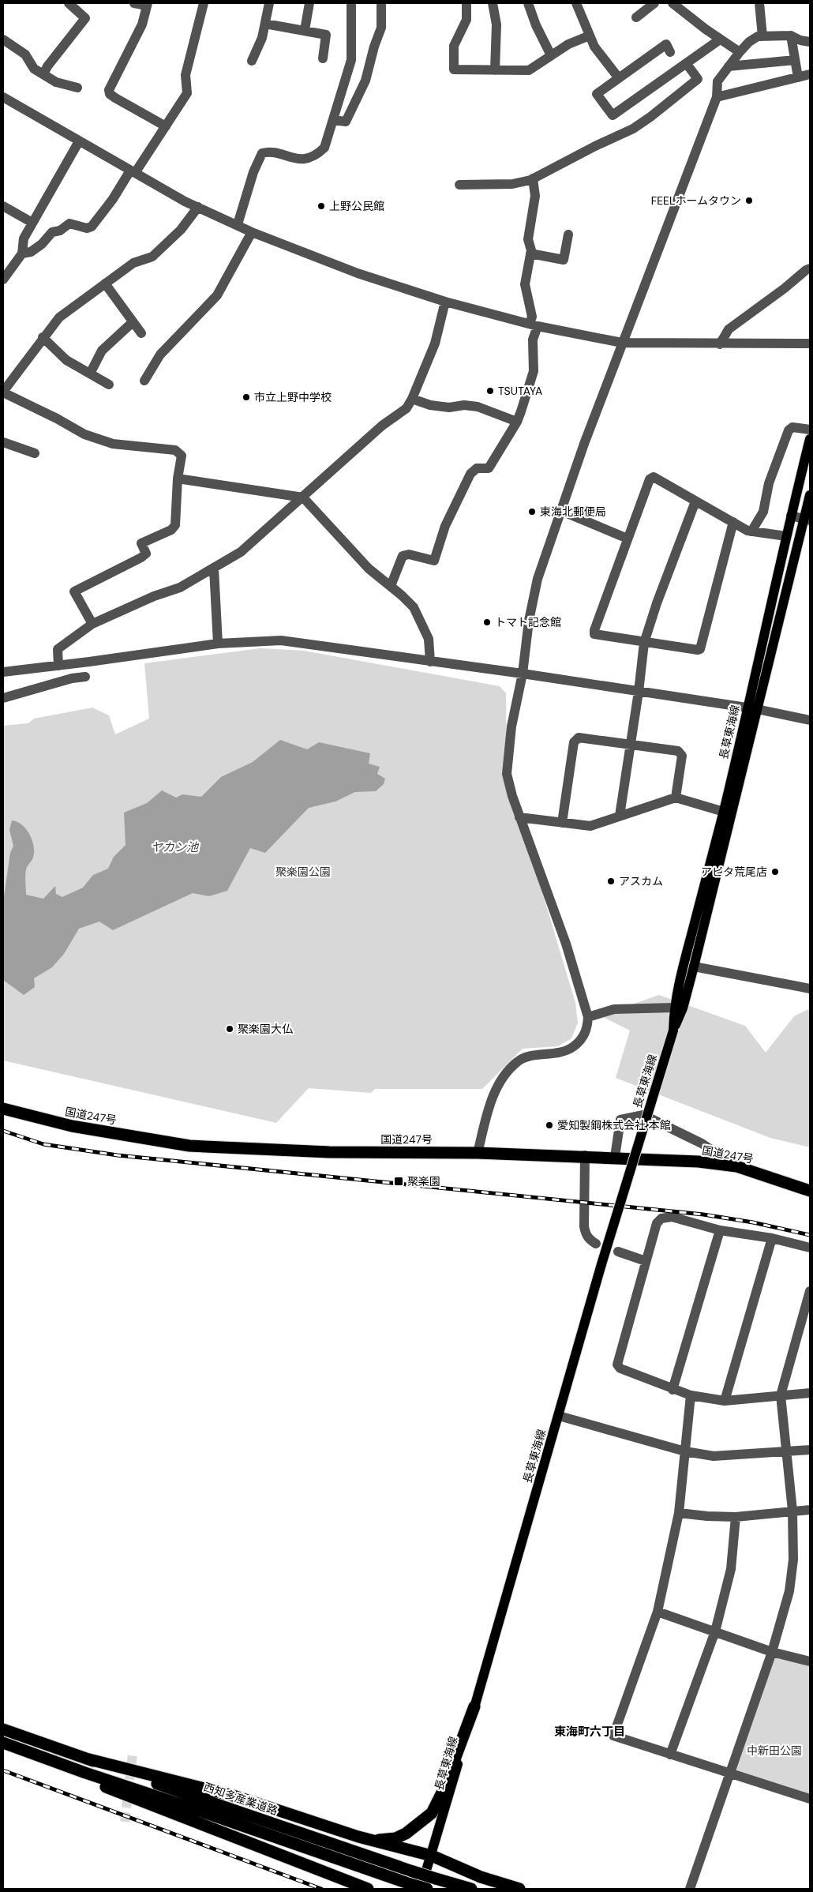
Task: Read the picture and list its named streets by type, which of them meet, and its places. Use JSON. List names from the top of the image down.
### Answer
{
  "streets": {
    "highway": ["国道247号", "西知多産業道路"],
    "main road": ["長草東海線"]
  },
  "districts": ["東海町六丁目"],
  "water": ["ヤカン池"],
  "parks": ["聚楽園公園", "中新田公園"],
  "places": {
    "other": [
      "FEELホームタウン",
      "上野公民館",
      "TSUTAYA",
      "市立上野中学校",
      "東海北郵便局",
      "トマト記念館",
      "アピタ荒尾店",
      "アスカム",
      "聚楽園大仏",
      "愛知製鋼株式会社 本館"
    ],
    "transit": ["聚楽園"]
  }
}
